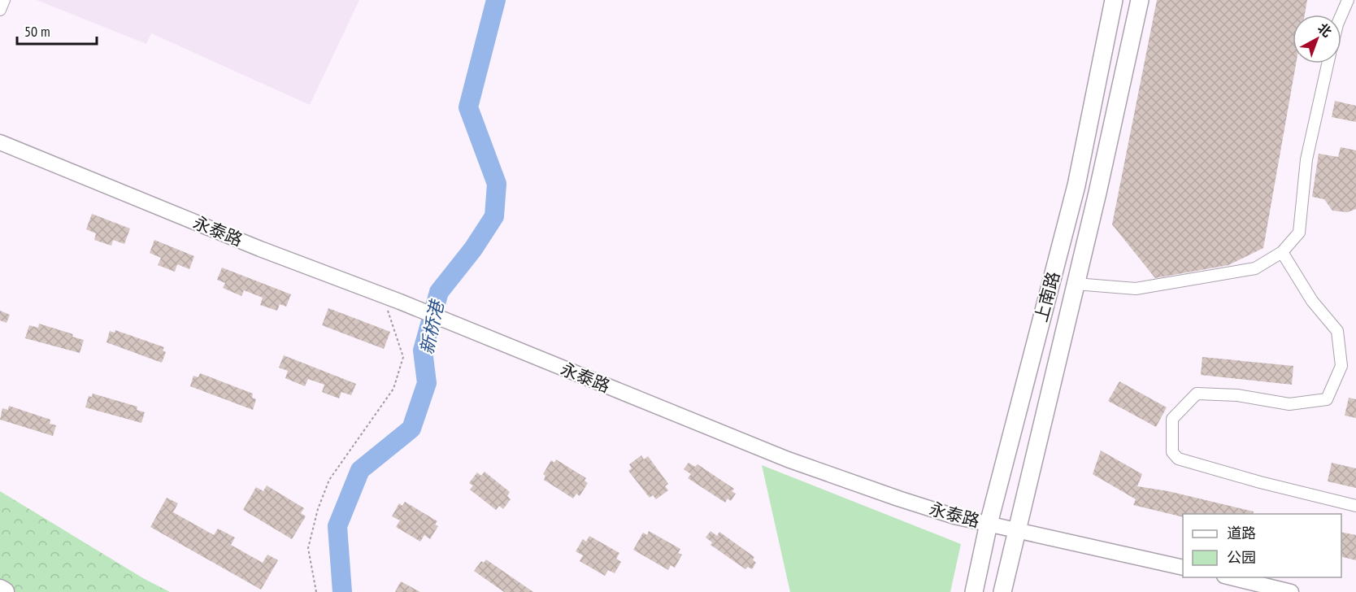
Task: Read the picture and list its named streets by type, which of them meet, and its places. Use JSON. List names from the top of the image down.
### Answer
{
  "streets": {
    "main road": ["上南路"],
    "street": ["永泰路"]
  },
  "crossings": [
    ["永泰路", "上南路"]
  ],
  "water": ["新桥港"],
  "legend": ["道路", "公园"],
  "scale_bar": "50 m",
  "north": "top right"
}
